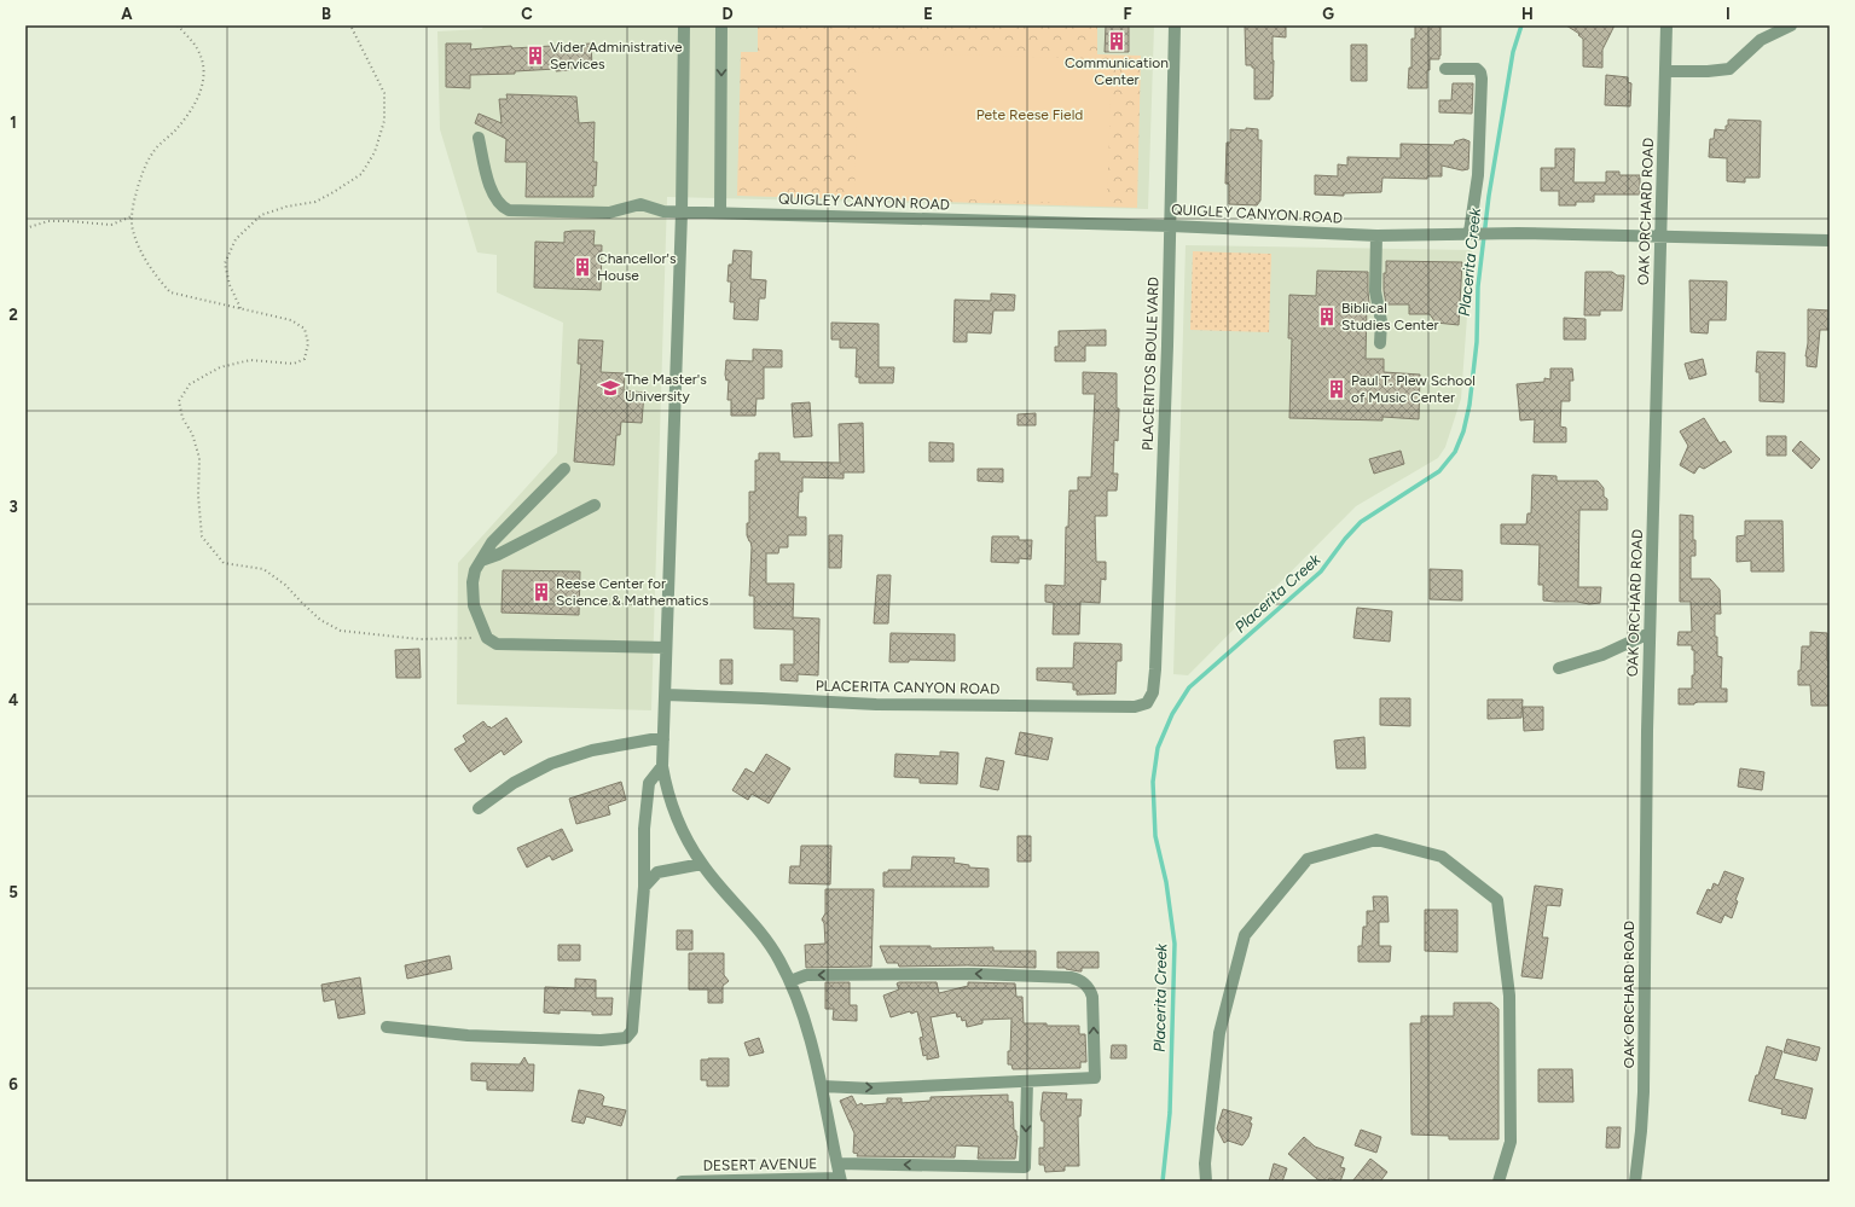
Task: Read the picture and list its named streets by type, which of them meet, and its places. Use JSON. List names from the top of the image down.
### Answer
{
  "streets": {
    "street": [
      "QUIGLEY CANYON ROAD",
      "OAK ORCHARD ROAD",
      "PLACERITOS BOULEVARD",
      "PLACERITA CANYON ROAD",
      "DESERT AVENUE"
    ]
  },
  "crossings": [
    ["QUIGLEY CANYON ROAD", "OAK ORCHARD ROAD"],
    ["QUIGLEY CANYON ROAD", "PLACERITOS BOULEVARD"],
    ["PLACERITOS BOULEVARD", "PLACERITA CANYON ROAD"]
  ],
  "water": ["Placerita Creek"],
  "parks": ["Pete Reese Field"],
  "places": {
    "building": [
      "Communication Center",
      "Vider Administrative Services",
      "Chancellor's House",
      "Biblical Studies Center",
      "Paul T. Plew School of Music Center",
      "Reese Center for Science & Mathematics"
    ],
    "school or university": ["The Master's University"]
  },
  "grid": {
    "columns": [
      "A",
      "B",
      "C",
      "D",
      "E",
      "F",
      "G",
      "H",
      "I"
    ],
    "rows": [
      "1",
      "2",
      "3",
      "4",
      "5",
      "6"
    ]
  }
}
